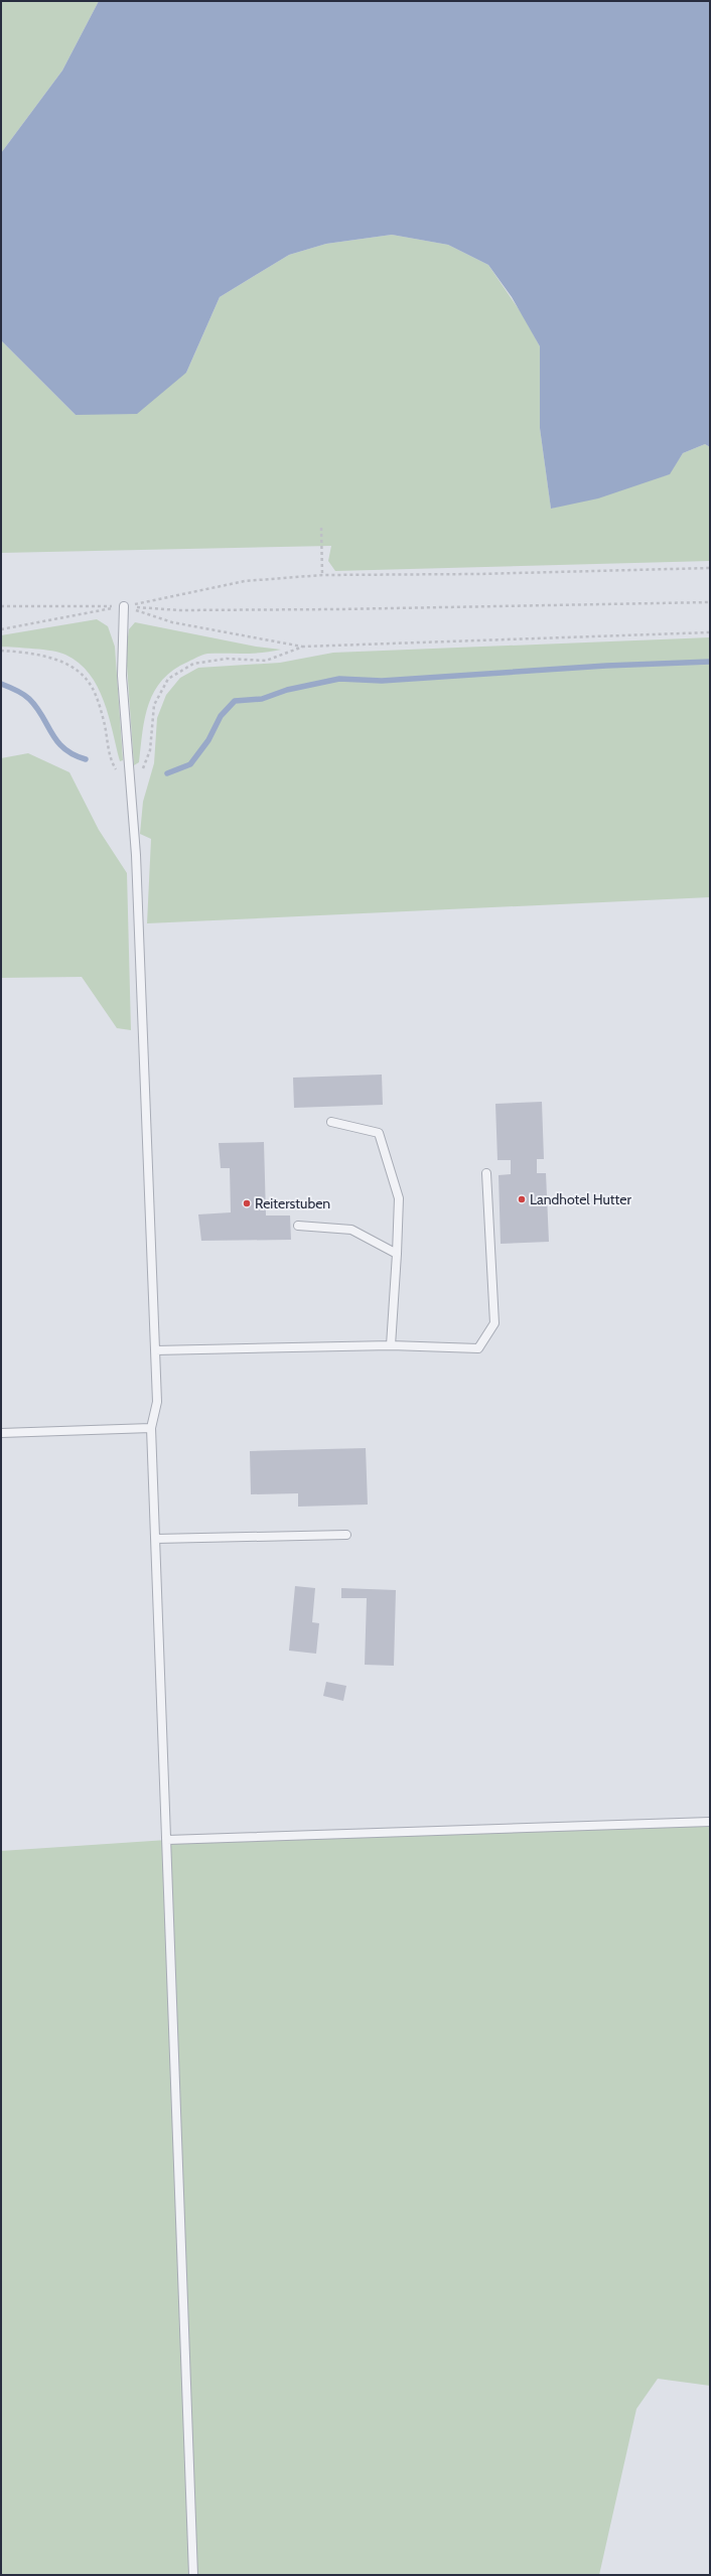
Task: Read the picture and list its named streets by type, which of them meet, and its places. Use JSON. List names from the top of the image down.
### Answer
{
  "places": ["Landhotel Hutter", "Reiterstuben"]
}
